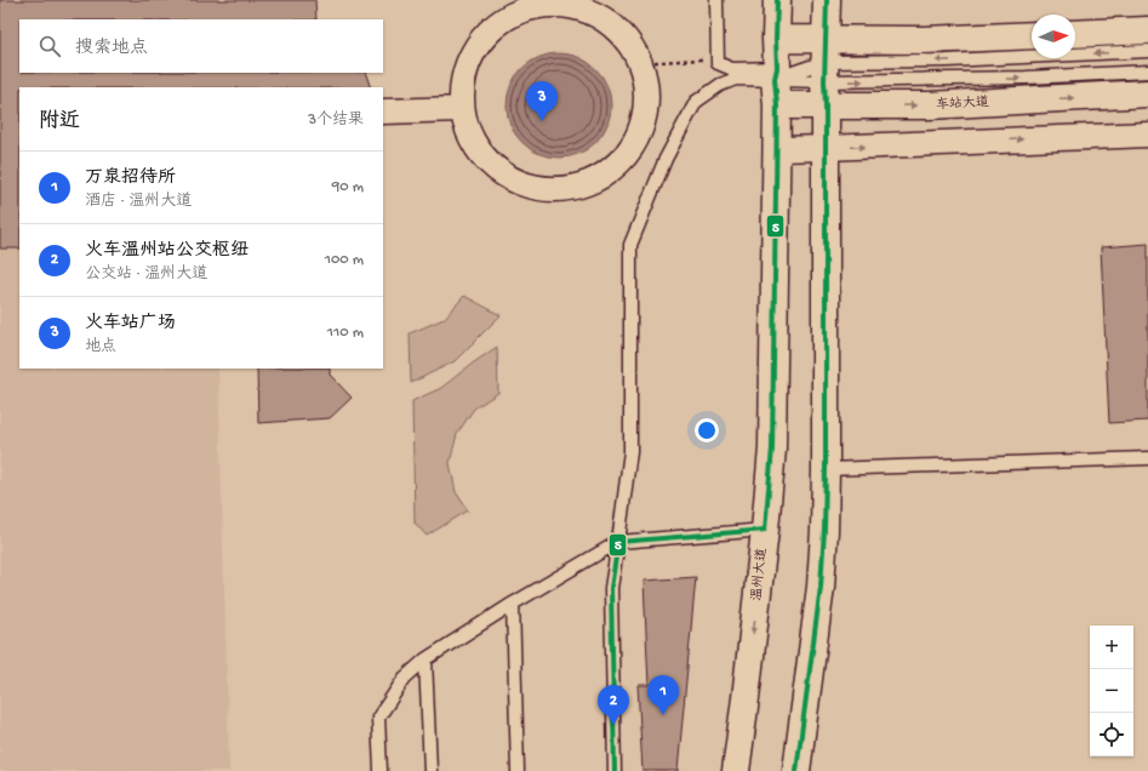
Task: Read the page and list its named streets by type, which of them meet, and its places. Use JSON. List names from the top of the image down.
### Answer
{
  "streets": {
    "main road": ["车站大道", "温州大道"]
  },
  "crossings": [
    ["车站大道", "温州大道"]
  ],
  "lines": ["transit line 5"],
  "north": "right",
  "page": {
    "search": "搜索地点",
    "pins": ["3", "1", "2"],
    "heading": ["附近", "3个结果"],
    "list": [
      {
        "mark": "1",
        "name": "万泉招待所",
        "note": "酒店 · 温州大道",
        "value": "90 m"
      },
      {
        "mark": "2",
        "name": "火车温州站公交枢纽",
        "note": "公交站 · 温州大道",
        "value": "100 m"
      },
      {
        "mark": "3",
        "name": "火车站广场",
        "note": "地点",
        "value": "110 m"
      }
    ],
    "map_buttons": ["+", "−"]
  }
}
